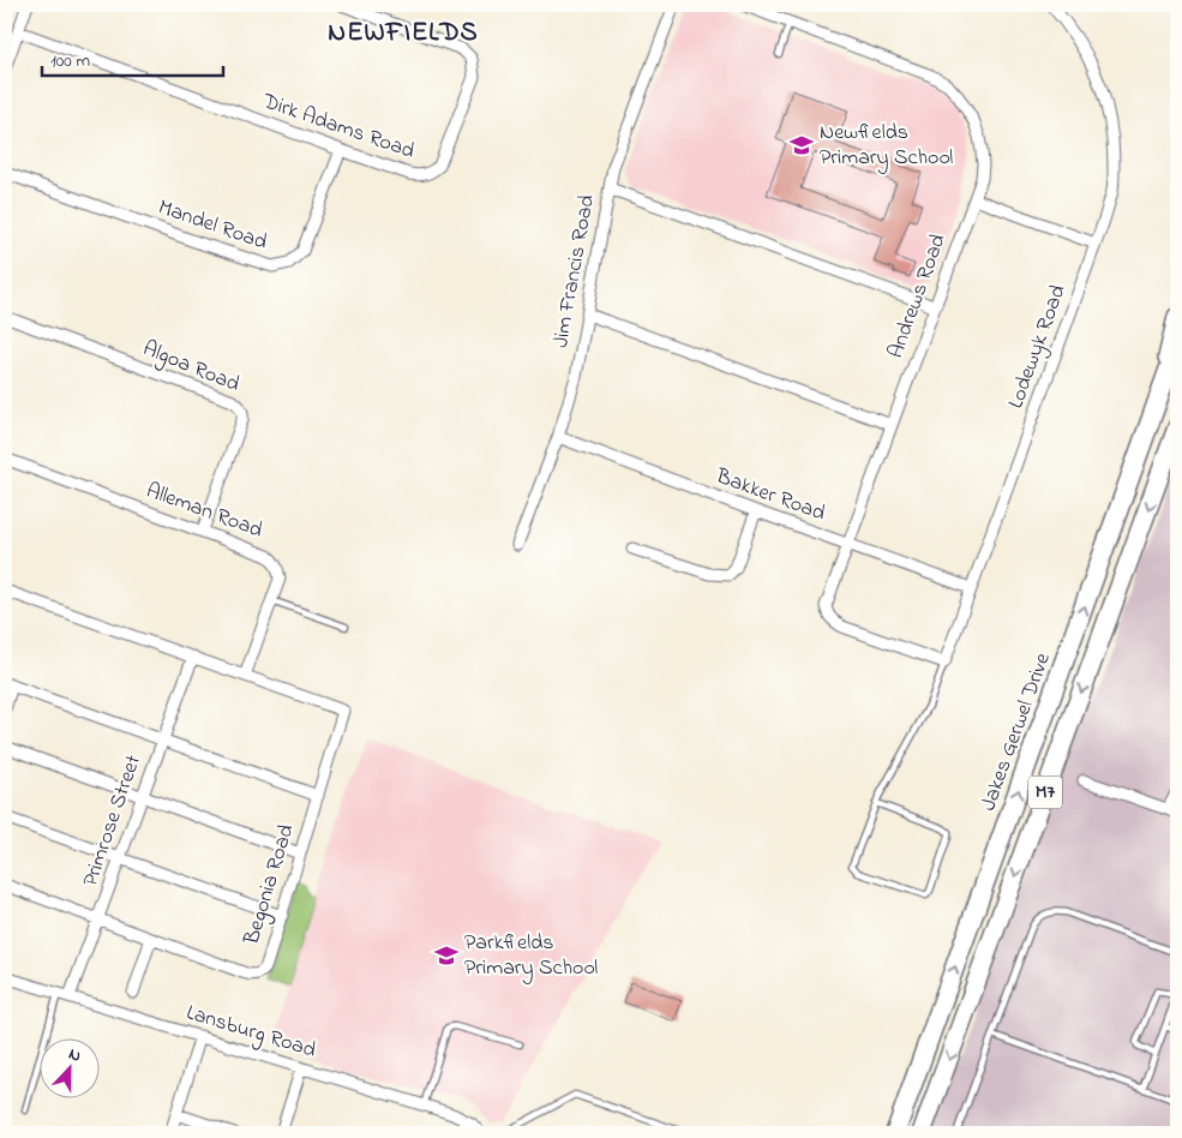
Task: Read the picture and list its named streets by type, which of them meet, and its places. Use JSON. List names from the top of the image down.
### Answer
{
  "streets": {
    "highway": ["Jakes Gerwel Drive", "M7"],
    "street": [
      "Dirk Adams Road",
      "Mandel Road",
      "Jim Francis Road",
      "Andrews Road",
      "Lodewyk Road",
      "Algoa Road",
      "Bakker Road",
      "Alleman Road",
      "Primrose Street",
      "Begonia Road",
      "Lansburg Road"
    ]
  },
  "crossings": [
    ["Dirk Adams Road", "Mandel Road"],
    ["Jim Francis Road", "Bakker Road"],
    ["Andrews Road", "Lodewyk Road"],
    ["Andrews Road", "Bakker Road"],
    ["Lodewyk Road", "Bakker Road"],
    ["Algoa Road", "Alleman Road"],
    ["Alleman Road", "Begonia Road"],
    ["Primrose Street", "Begonia Road"],
    ["Primrose Street", "Lansburg Road"]
  ],
  "districts": ["NEWFIELDS"],
  "places": {
    "school or university": ["Newfields Primary School", "Parkfields Primary School"]
  },
  "scale_bar": "100 m",
  "north": "top"
}
